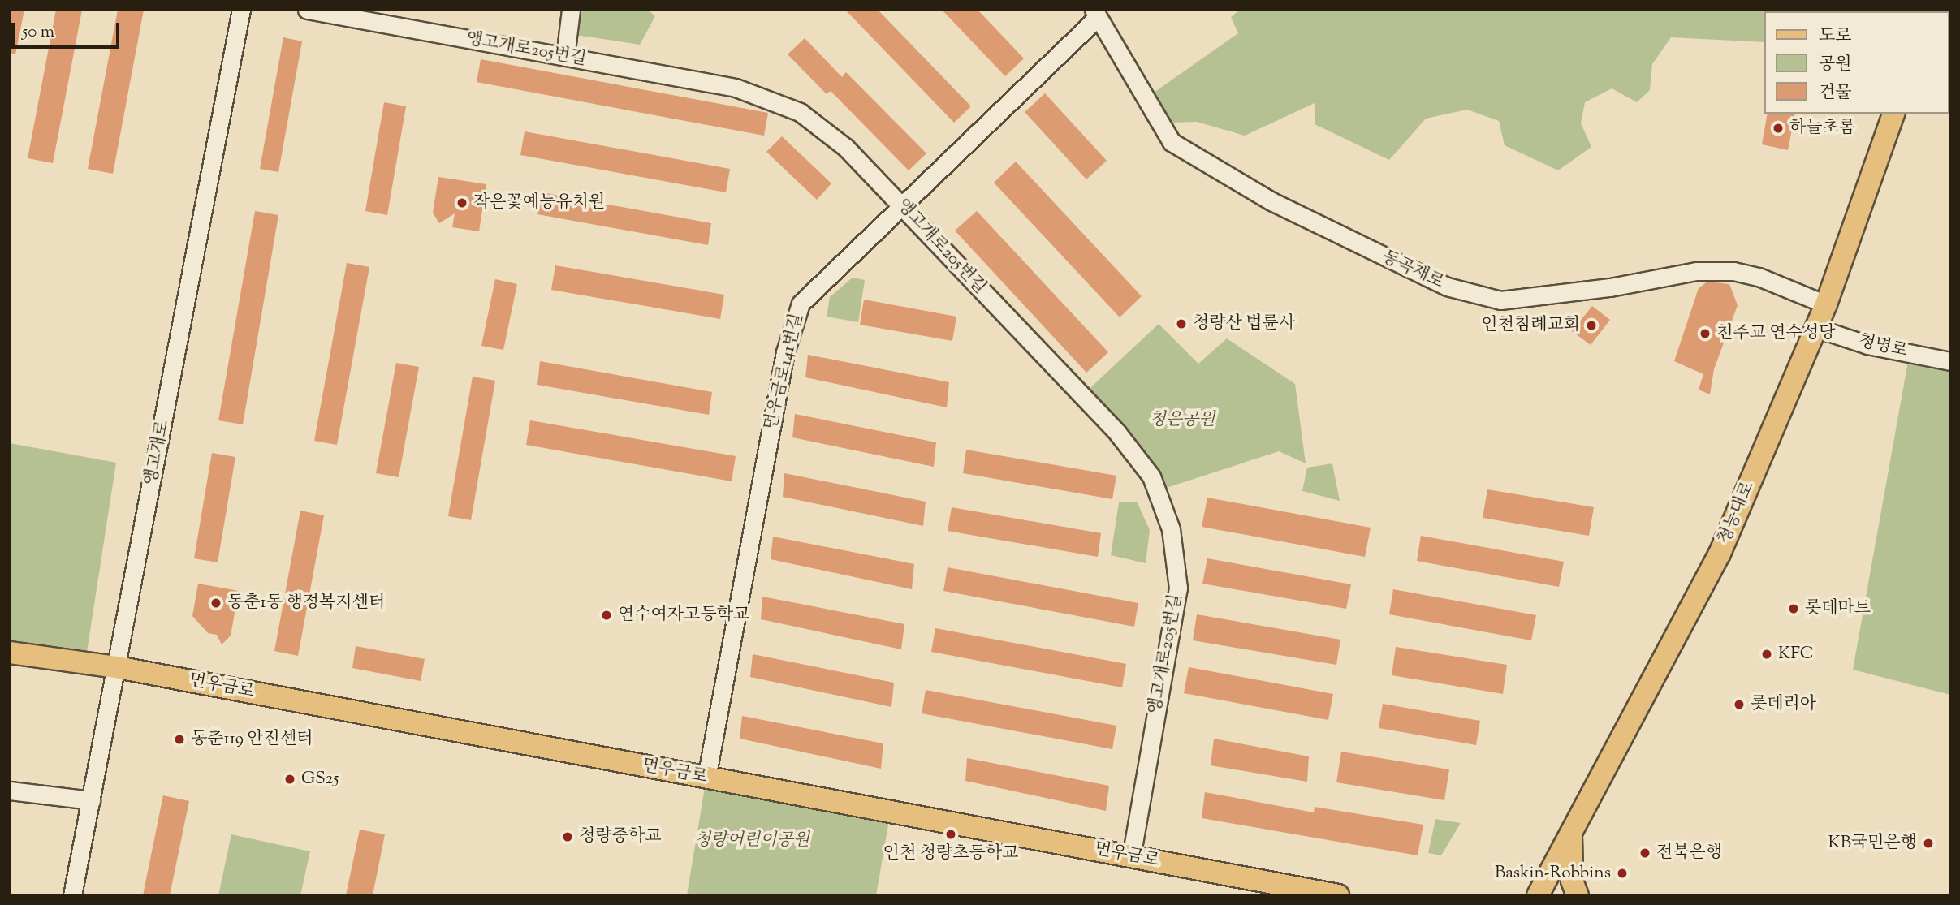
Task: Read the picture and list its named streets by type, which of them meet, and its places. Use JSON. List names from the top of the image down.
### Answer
{
  "streets": {
    "main road": ["청능대로", "먼우금로"],
    "street": [
      "앵고개로205번길",
      "동곡재로",
      "청명로",
      "먼우금로141번길",
      "앵고개로"
    ]
  },
  "crossings": [
    ["앵고개로205번길", "먼우금로141번길"],
    ["앵고개로205번길", "먼우금로"],
    ["동곡재로", "먼우금로141번길"],
    ["동곡재로", "청능대로"],
    ["청명로", "청능대로"],
    ["먼우금로141번길", "먼우금로"],
    ["앵고개로", "먼우금로"]
  ],
  "parks": ["청은공원", "청량어린이공원"],
  "places": [
    "하늘초롬",
    "작은꽃예능유치원",
    "청량산 법륜사",
    "인천침례교회",
    "천주교 연수성당",
    "동춘1동 행정복지센터",
    "롯데마트",
    "연수여자고등학교",
    "KFC",
    "롯데리아",
    "동춘119 안전센터",
    "GS25",
    "인천 청량초등학교",
    "청량중학교",
    "KB국민은행",
    "전북은행",
    "Baskin-Robbins"
  ],
  "legend": ["도로", "공원", "건물"],
  "scale_bar": "50 m"
}
